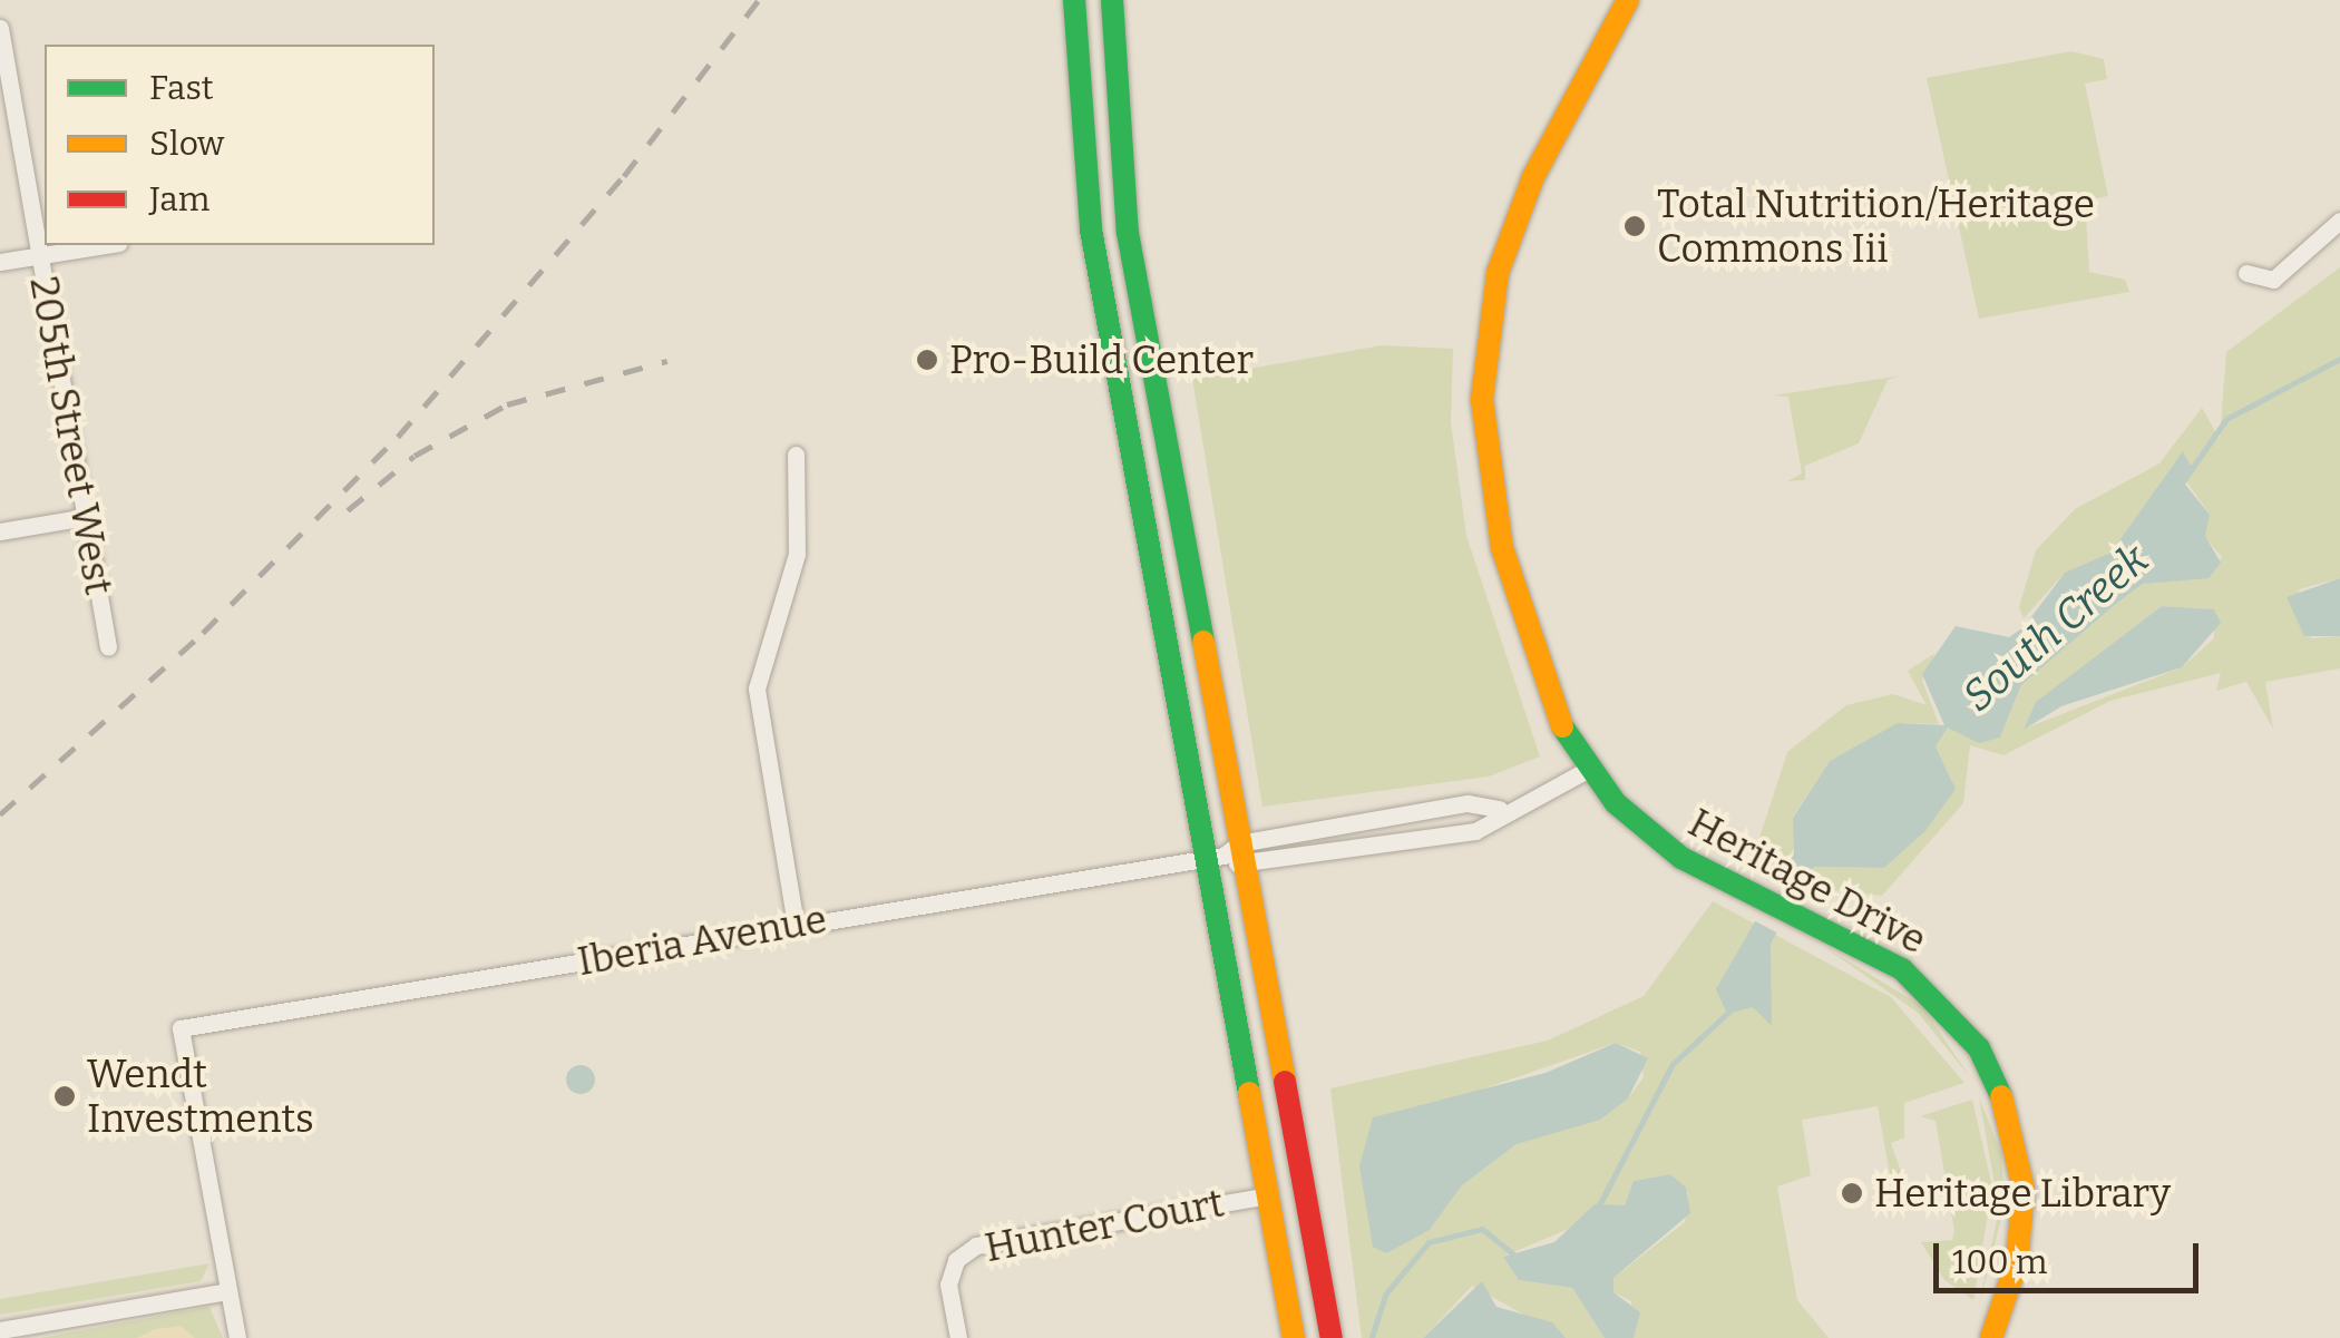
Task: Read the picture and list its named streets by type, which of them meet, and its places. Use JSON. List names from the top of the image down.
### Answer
{
  "streets": {
    "main road": ["Heritage Drive"],
    "street": ["205th Street West", "Iberia Avenue", "Hunter Court"]
  },
  "crossings": [
    ["Heritage Drive", "Iberia Avenue"]
  ],
  "water": ["South Creek"],
  "places": [
    "Total Nutrition/Heritage Commons Iii",
    "Pro-Build Center",
    "Wendt Investments",
    "Heritage Library"
  ],
  "legend": ["Fast", "Slow", "Jam"],
  "scale_bar": "100 m"
}
